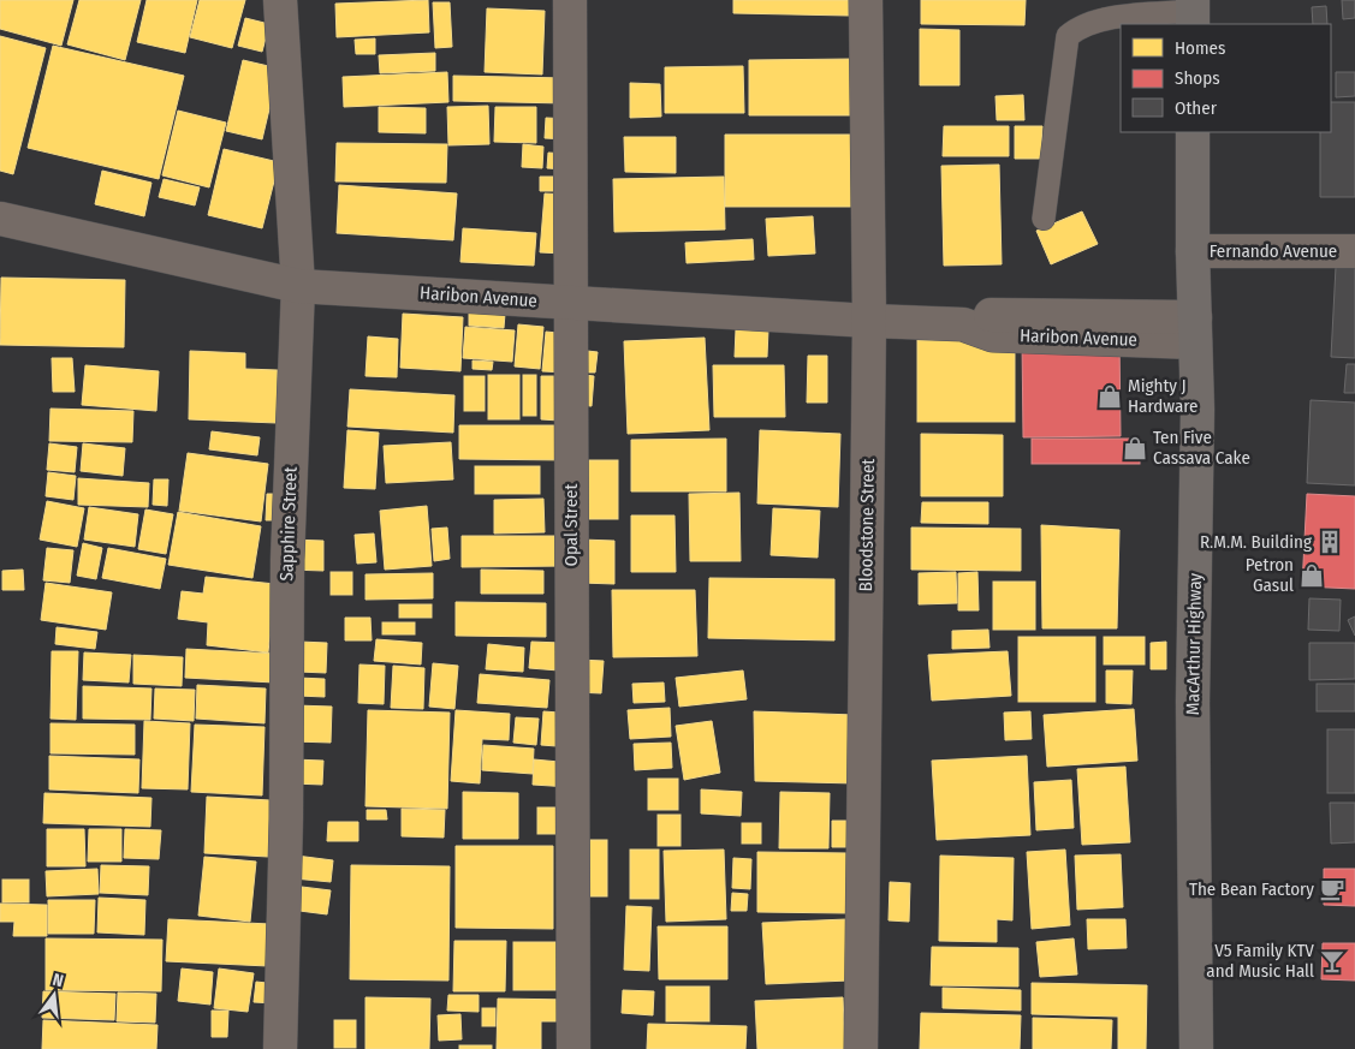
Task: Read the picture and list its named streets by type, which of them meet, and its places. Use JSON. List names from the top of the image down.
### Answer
{
  "streets": {
    "highway": ["MacArthur Highway"],
    "street": [
      "Fernando Avenue",
      "Haribon Avenue",
      "Sapphire Street",
      "Opal Street",
      "Bloodstone Street"
    ]
  },
  "crossings": [
    ["Fernando Avenue", "MacArthur Highway"],
    ["Haribon Avenue", "Sapphire Street"],
    ["Haribon Avenue", "Opal Street"],
    ["Haribon Avenue", "Bloodstone Street"],
    ["Haribon Avenue", "MacArthur Highway"]
  ],
  "places": {
    "shop": ["Mighty J Hardware", "Ten Five Cassava Cake", "Petron Gasul"],
    "building": ["R.M.M. Building"],
    "cafe": ["The Bean Factory"],
    "bar": ["V5 Family KTV and Music Hall"]
  },
  "legend": ["Homes", "Shops", "Other"],
  "north": "top"
}
